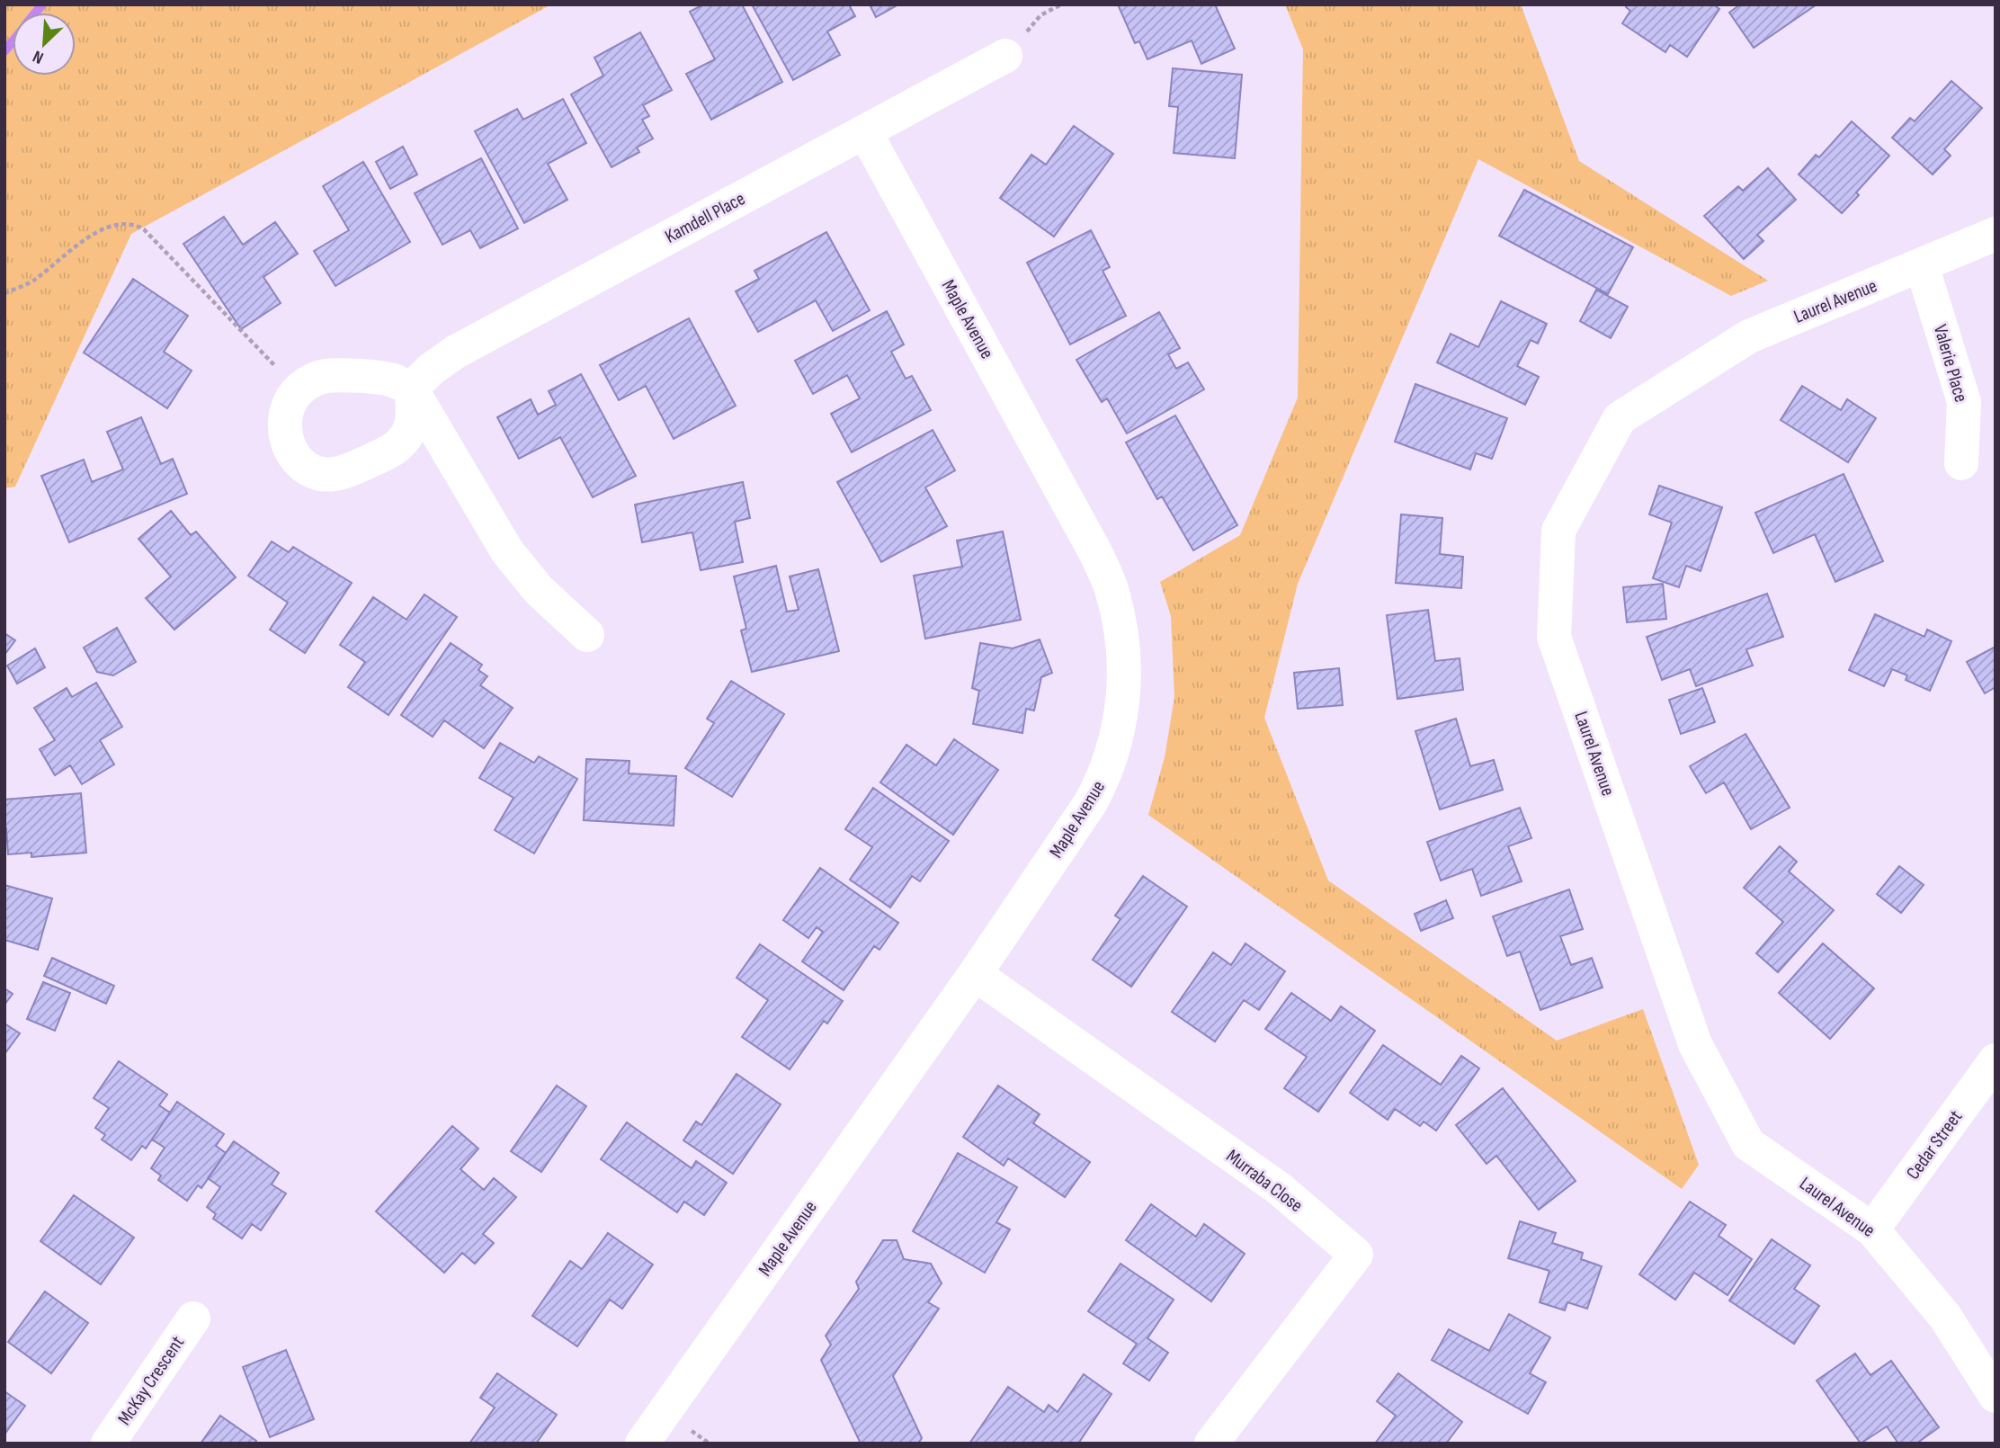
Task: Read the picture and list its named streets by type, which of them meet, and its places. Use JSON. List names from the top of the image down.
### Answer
{
  "streets": {
    "street": [
      "Kamdell Place",
      "Laurel Avenue",
      "Maple Avenue",
      "Valerie Place",
      "Cedar Street",
      "Murraba Close",
      "McKay Crescent"
    ]
  },
  "crossings": [
    ["Kamdell Place", "Maple Avenue"],
    ["Laurel Avenue", "Valerie Place"],
    ["Laurel Avenue", "Cedar Street"],
    ["Maple Avenue", "Murraba Close"]
  ],
  "north": "bottom left"
}
